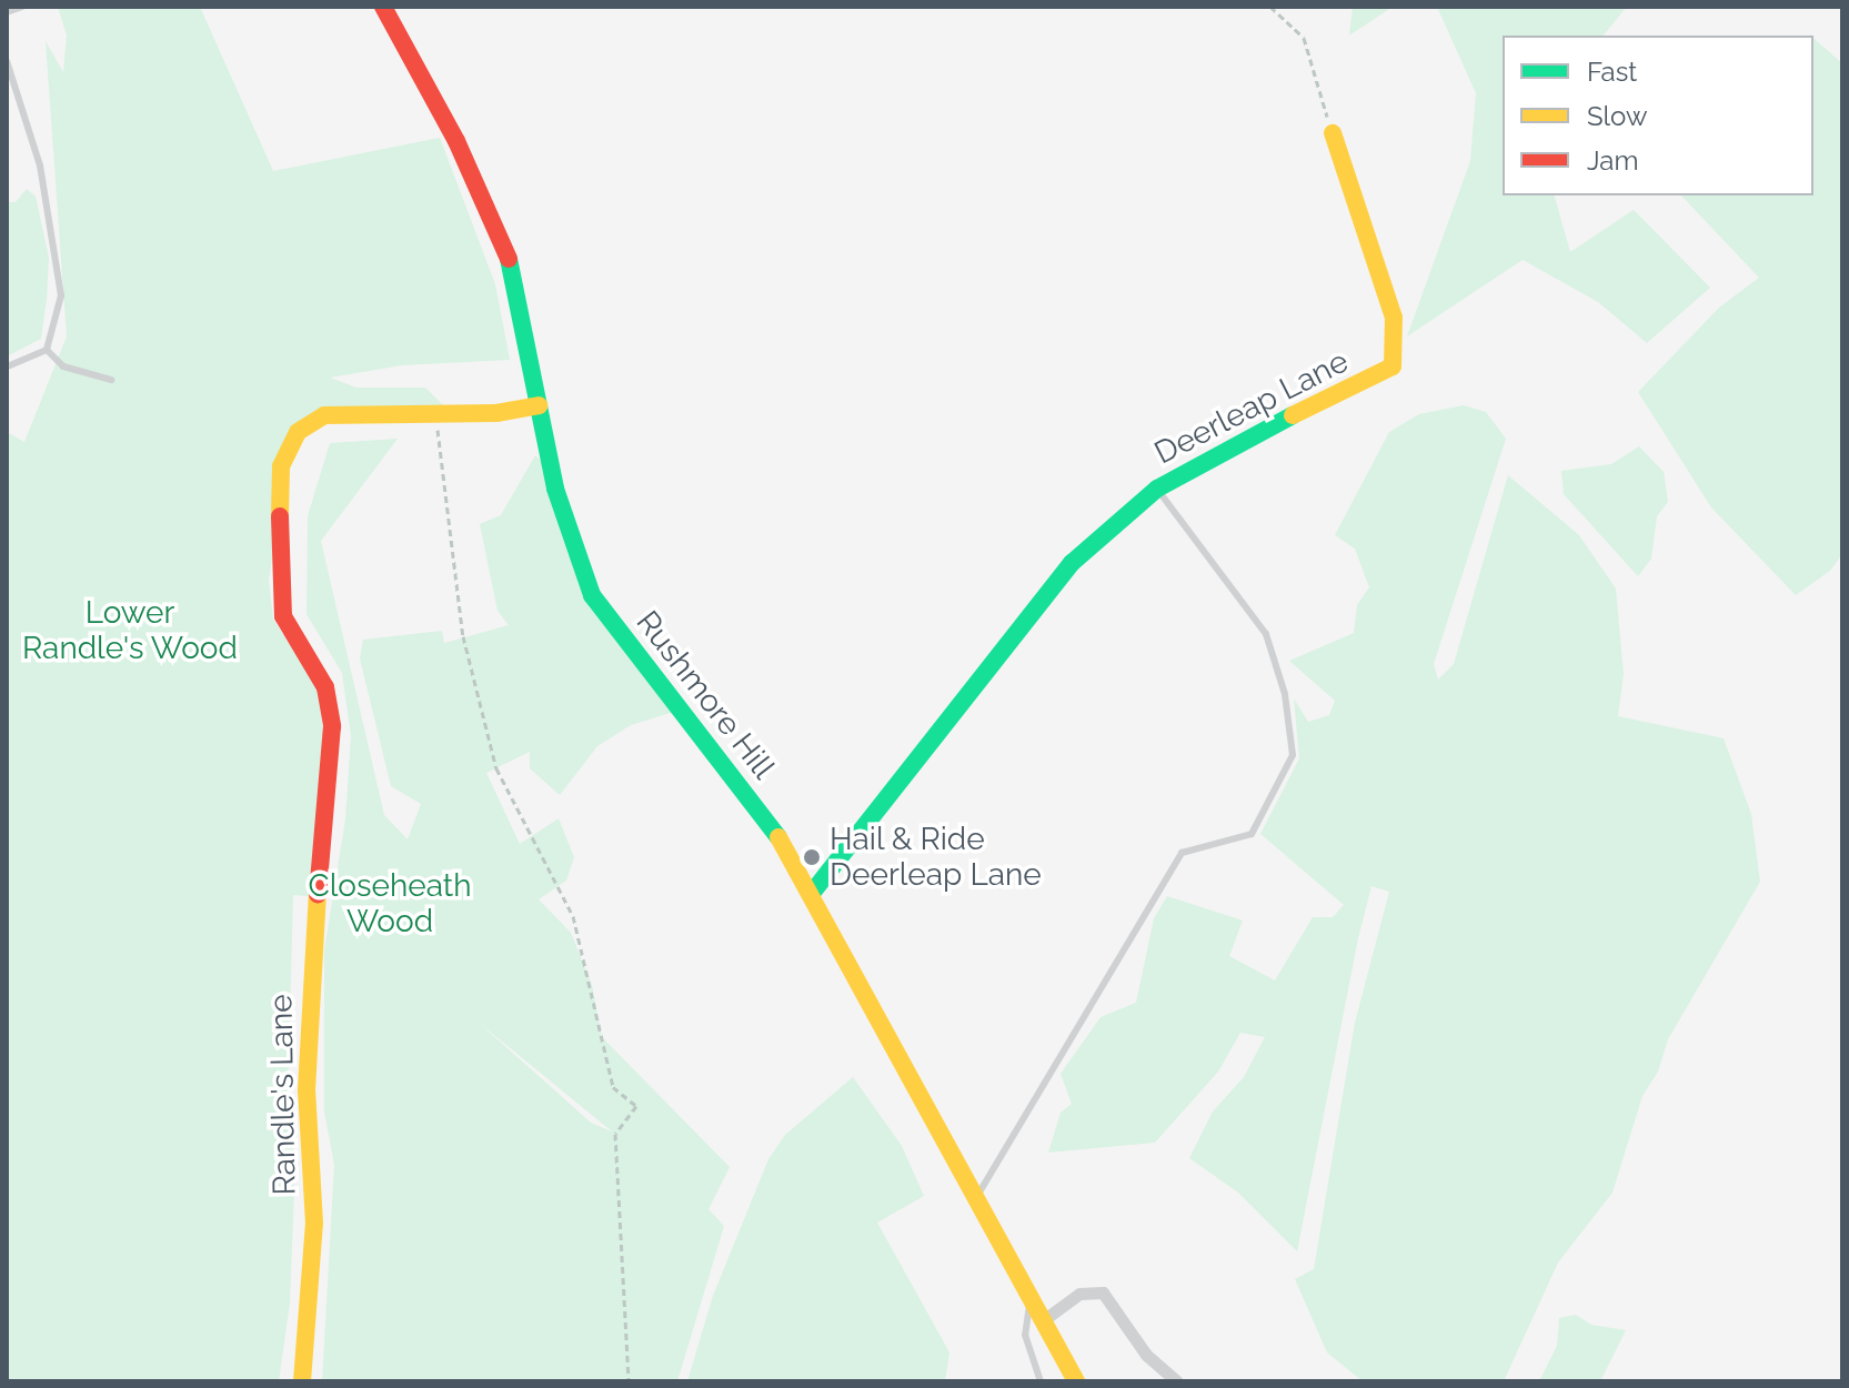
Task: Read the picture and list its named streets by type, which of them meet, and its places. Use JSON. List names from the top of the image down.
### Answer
{
  "streets": {
    "street": ["Deerleap Lane", "Rushmore Hill", "Randle's Lane"]
  },
  "crossings": [
    ["Deerleap Lane", "Rushmore Hill"],
    ["Rushmore Hill", "Randle's Lane"]
  ],
  "parks": ["Lower Randle's Wood", "Closeheath Wood"],
  "places": ["Hail & Ride Deerleap Lane"],
  "legend": ["Fast", "Slow", "Jam"]
}
